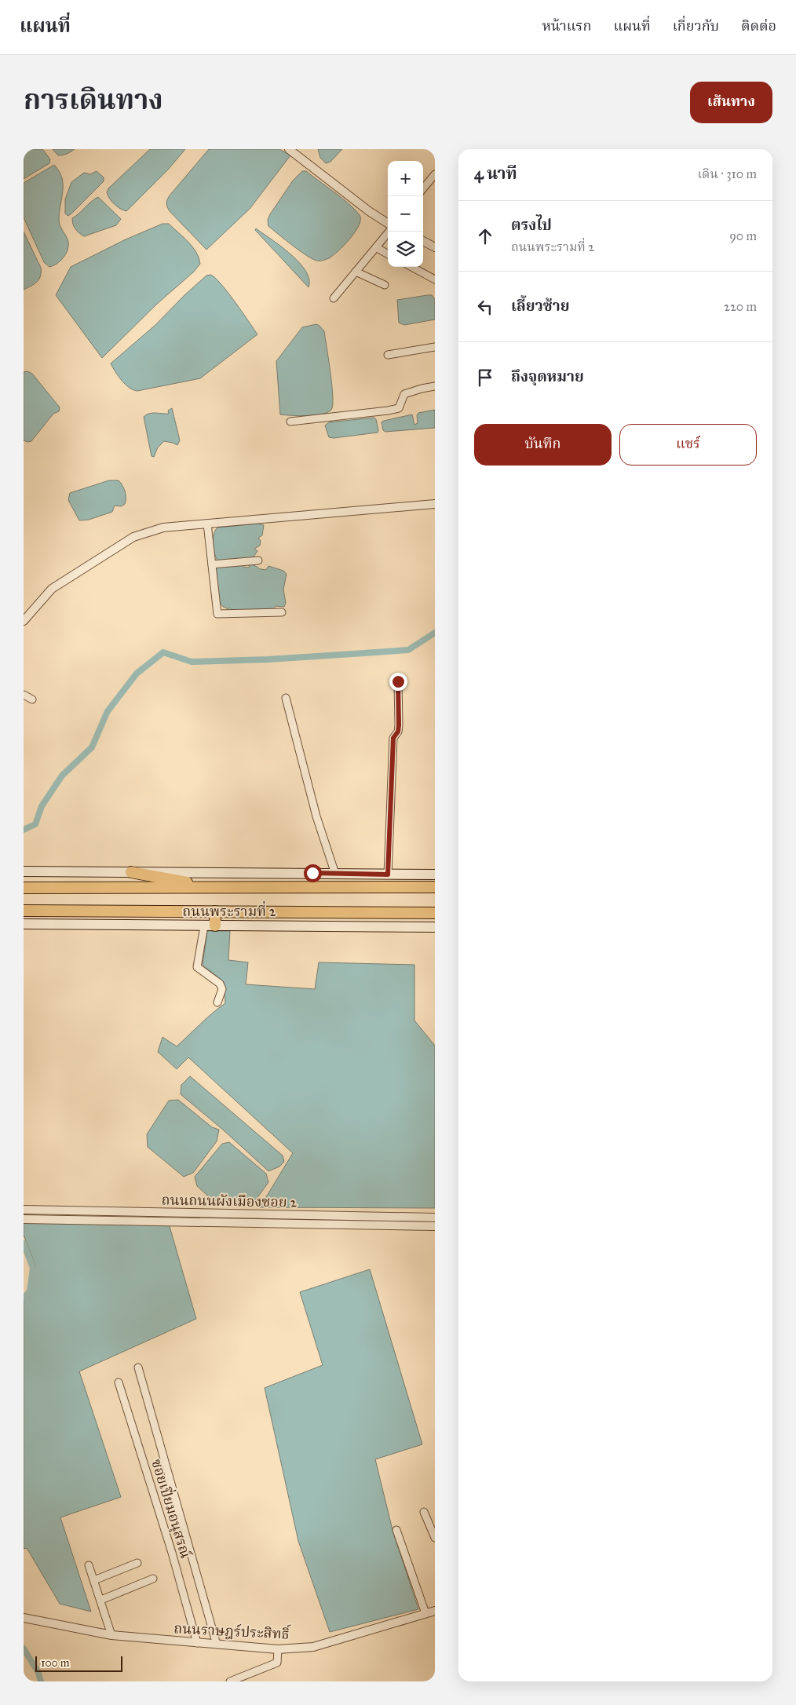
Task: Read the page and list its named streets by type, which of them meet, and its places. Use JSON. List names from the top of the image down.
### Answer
{
  "streets": {
    "highway": ["ถนนพระรามที่ 2"],
    "street": ["ถนนถนนผังเมืองซอย 2", "ซอยเปี่ยมอนุสรณ์", "ถนนราษฎร์ประสิทธิ์"]
  },
  "crossings": [
    ["ซอยเปี่ยมอนุสรณ์", "ถนนราษฎร์ประสิทธิ์"]
  ],
  "scale_bar": "100 m",
  "page": {
    "header": "แผนที่",
    "nav": [
      "หน้าแรก",
      "แผนที่",
      "เกี่ยวกับ",
      "ติดต่อ"
    ],
    "title": "การเดินทาง",
    "buttons": [
      "เส้นทาง",
      ["บันทึก", "แชร์"]
    ],
    "heading": ["4 นาที", "เดิน · 310 m"],
    "map_buttons": ["+", "−"],
    "list": [
      ["ตรงไป", "ถนนพระรามที่ 2", "90 m"],
      ["เลี้ยวซ้าย", "220 m"],
      "ถึงจุดหมาย"
    ],
    "scale": "100 m"
  }
}
